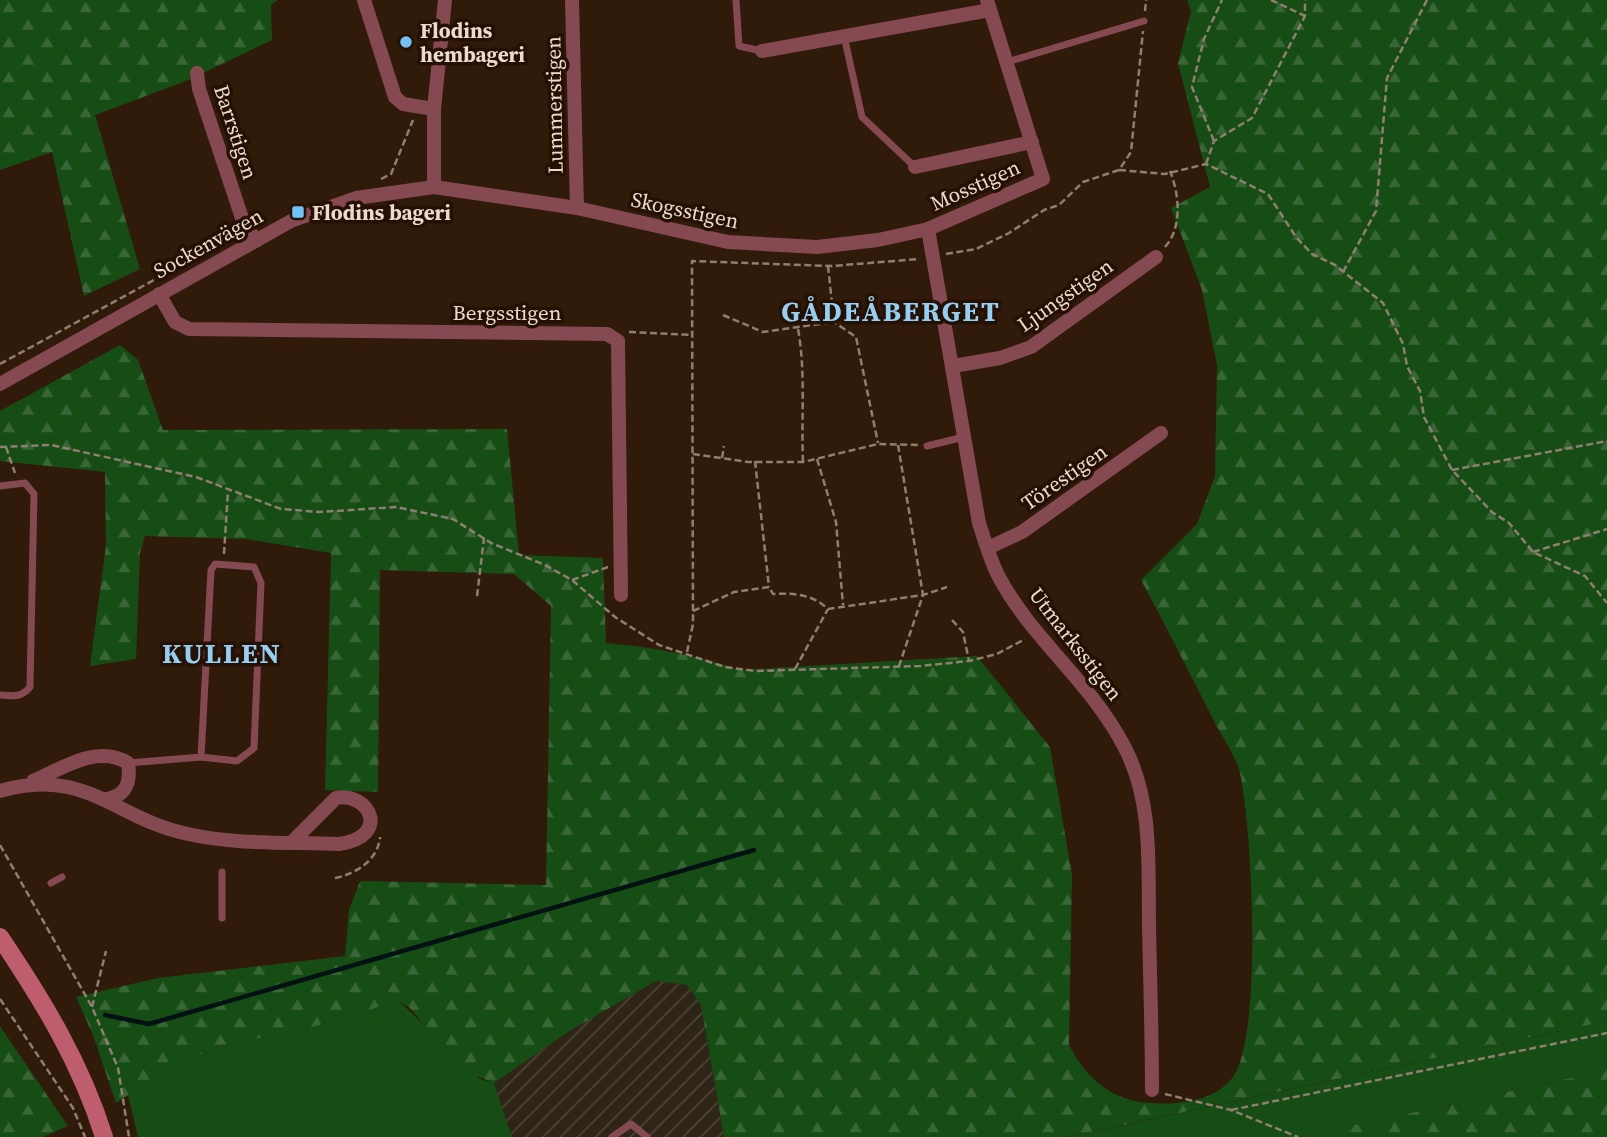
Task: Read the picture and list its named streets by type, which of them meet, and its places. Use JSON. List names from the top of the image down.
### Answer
{
  "streets": {
    "street": [
      "Lummerstigen",
      "Barrstigen",
      "Mosstigen",
      "Skogsstigen",
      "Sockenvägen",
      "Ljungstigen",
      "Bergsstigen",
      "Törestigen",
      "Utmarksstigen"
    ]
  },
  "crossings": [
    ["Lummerstigen", "Skogsstigen"],
    ["Barrstigen", "Sockenvägen"],
    ["Mosstigen", "Skogsstigen"],
    ["Mosstigen", "Utmarksstigen"],
    ["Skogsstigen", "Sockenvägen"],
    ["Skogsstigen", "Utmarksstigen"],
    ["Sockenvägen", "Bergsstigen"],
    ["Ljungstigen", "Utmarksstigen"],
    ["Törestigen", "Utmarksstigen"]
  ],
  "districts": ["GÅDEÅBERGET", "KULLEN"],
  "places": {
    "other": ["Flodins hembageri"],
    "transit": ["Flodins bageri"]
  }
}
